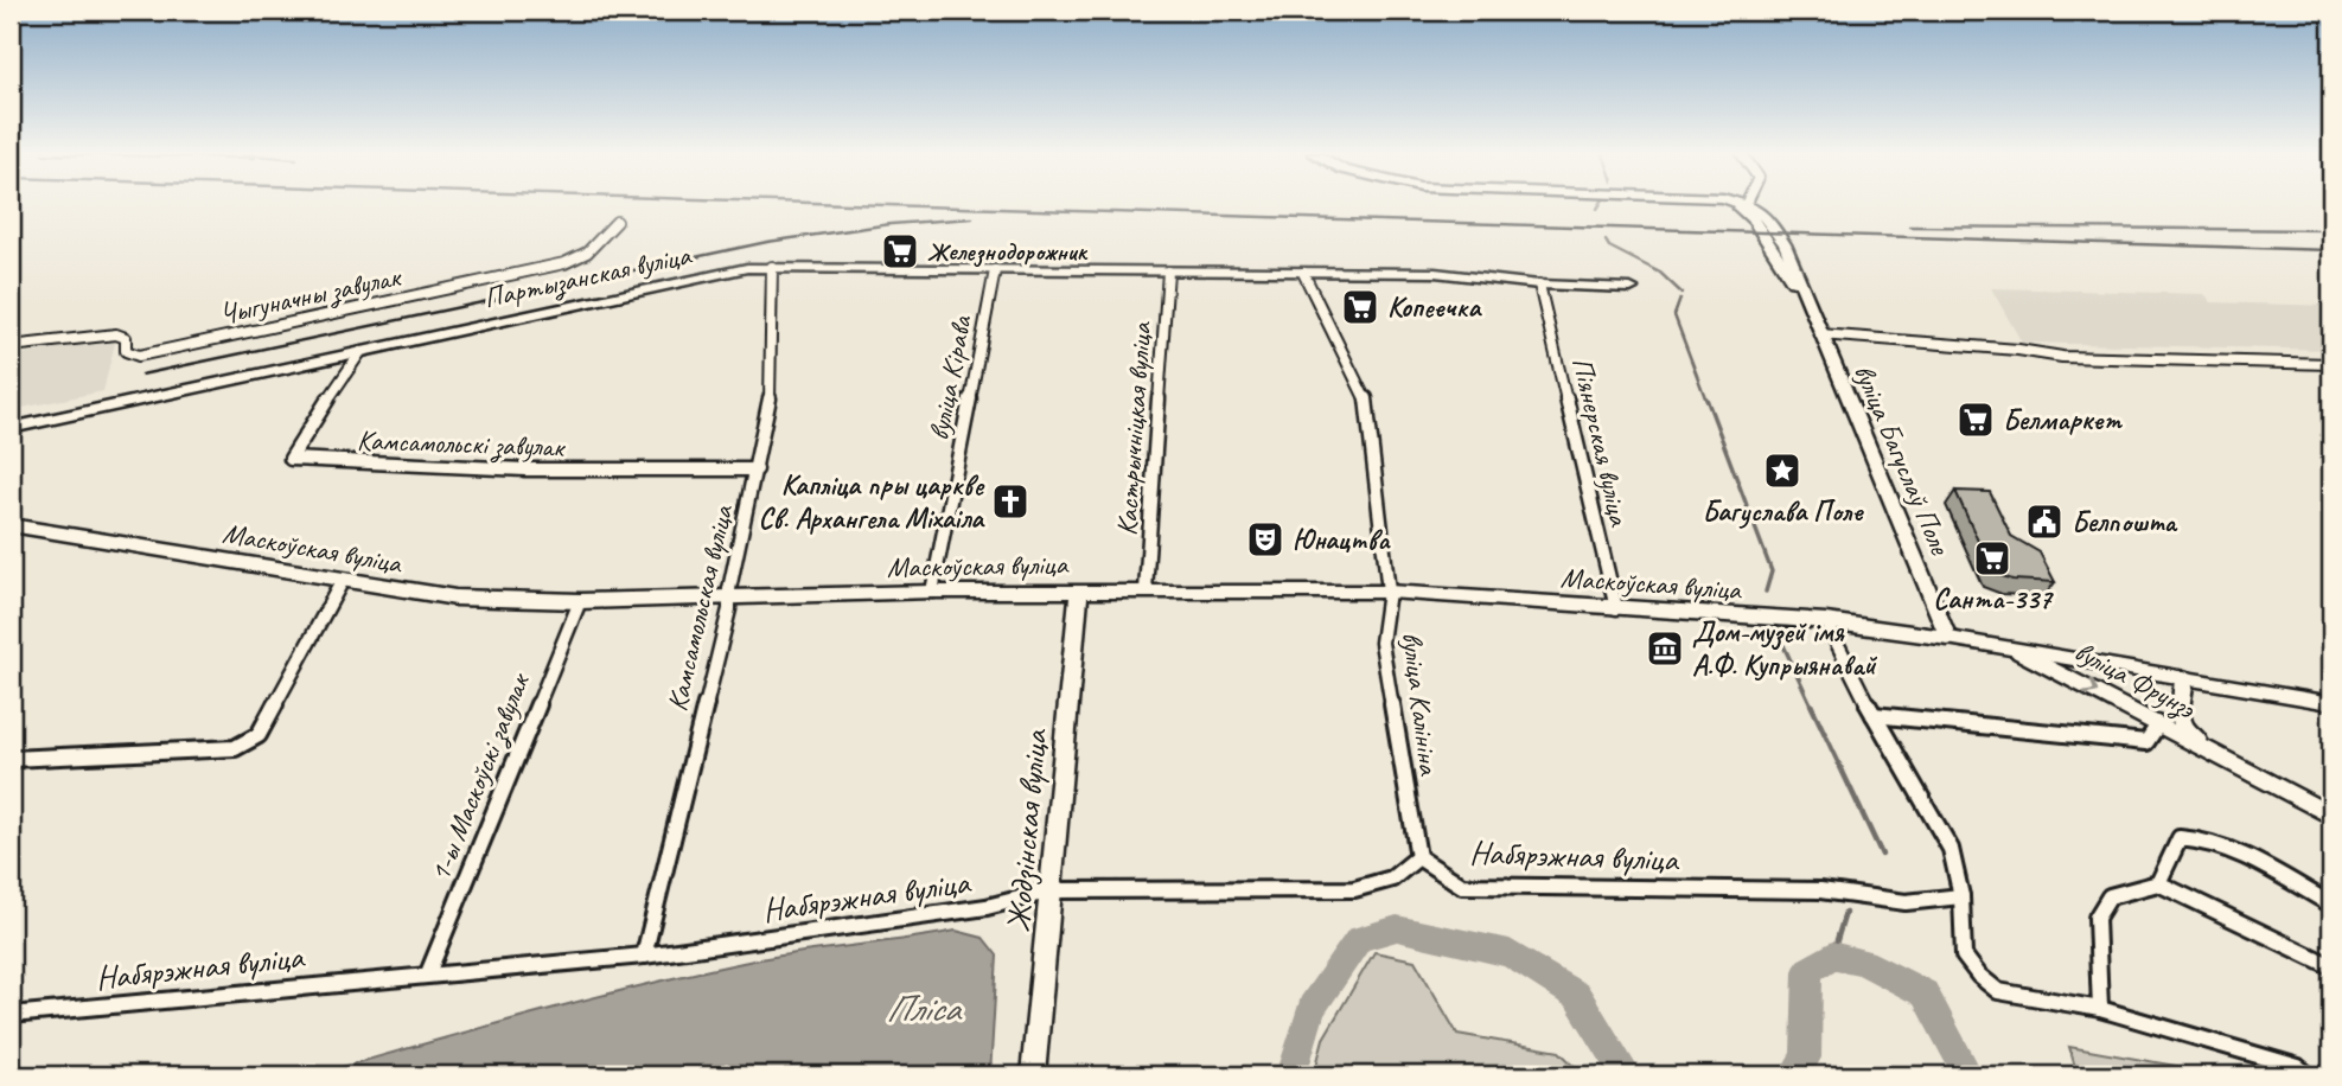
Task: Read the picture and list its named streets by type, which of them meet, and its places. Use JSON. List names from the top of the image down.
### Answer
{
  "streets": {
    "main road": [
      "Партызанская вуліца",
      "вуліца Багуслаў Поле",
      "Маскоўская вуліца",
      "вуліца Фрунзэ",
      "Жодзінская вуліца"
    ],
    "street": [
      "Чыгуначны завулак",
      "вуліца Кірава",
      "Кастрычніцкая вуліца",
      "Піянерская вуліца",
      "Камсамольскі завулак",
      "Камсамольская вуліца",
      "вуліца Калініна",
      "1-ы Маскоўскі завулак",
      "Набярэжная вуліца"
    ]
  },
  "crossings": [
    ["Партызанская вуліца", "вуліца Кірава"],
    ["Партызанская вуліца", "Кастрычніцкая вуліца"],
    ["Партызанская вуліца", "Піянерская вуліца"],
    ["Партызанская вуліца", "Камсамольскі завулак"],
    ["Партызанская вуліца", "Камсамольская вуліца"],
    ["Партызанская вуліца", "вуліца Калініна"],
    ["вуліца Кірава", "Маскоўская вуліца"],
    ["Кастрычніцкая вуліца", "Маскоўская вуліца"],
    ["Піянерская вуліца", "Маскоўская вуліца"],
    ["Камсамольскі завулак", "Камсамольская вуліца"],
    ["вуліца Багуслаў Поле", "Маскоўская вуліца"],
    ["Маскоўская вуліца", "Камсамольская вуліца"],
    ["Маскоўская вуліца", "вуліца Калініна"],
    ["Маскоўская вуліца", "1-ы Маскоўскі завулак"],
    ["Маскоўская вуліца", "Жодзінская вуліца"],
    ["Камсамольская вуліца", "Набярэжная вуліца"],
    ["вуліца Калініна", "Набярэжная вуліца"],
    ["1-ы Маскоўскі завулак", "Набярэжная вуліца"],
    ["Жодзінская вуліца", "Набярэжная вуліца"]
  ],
  "water": ["Пліса"],
  "places": {
    "supermarket": [
      "Железнодорожник",
      "Копеечка",
      "Белмаркет",
      "Санта-337"
    ],
    "place": ["Багуслава Поле"],
    "church": ["Капліца пры царкве Св. Архангела Міхаіла"],
    "public building": ["Белпошта"],
    "theatre": ["Юнацтва"],
    "museum": ["Дом-музей імя А.Ф. Купрыянавай"]
  }
}
